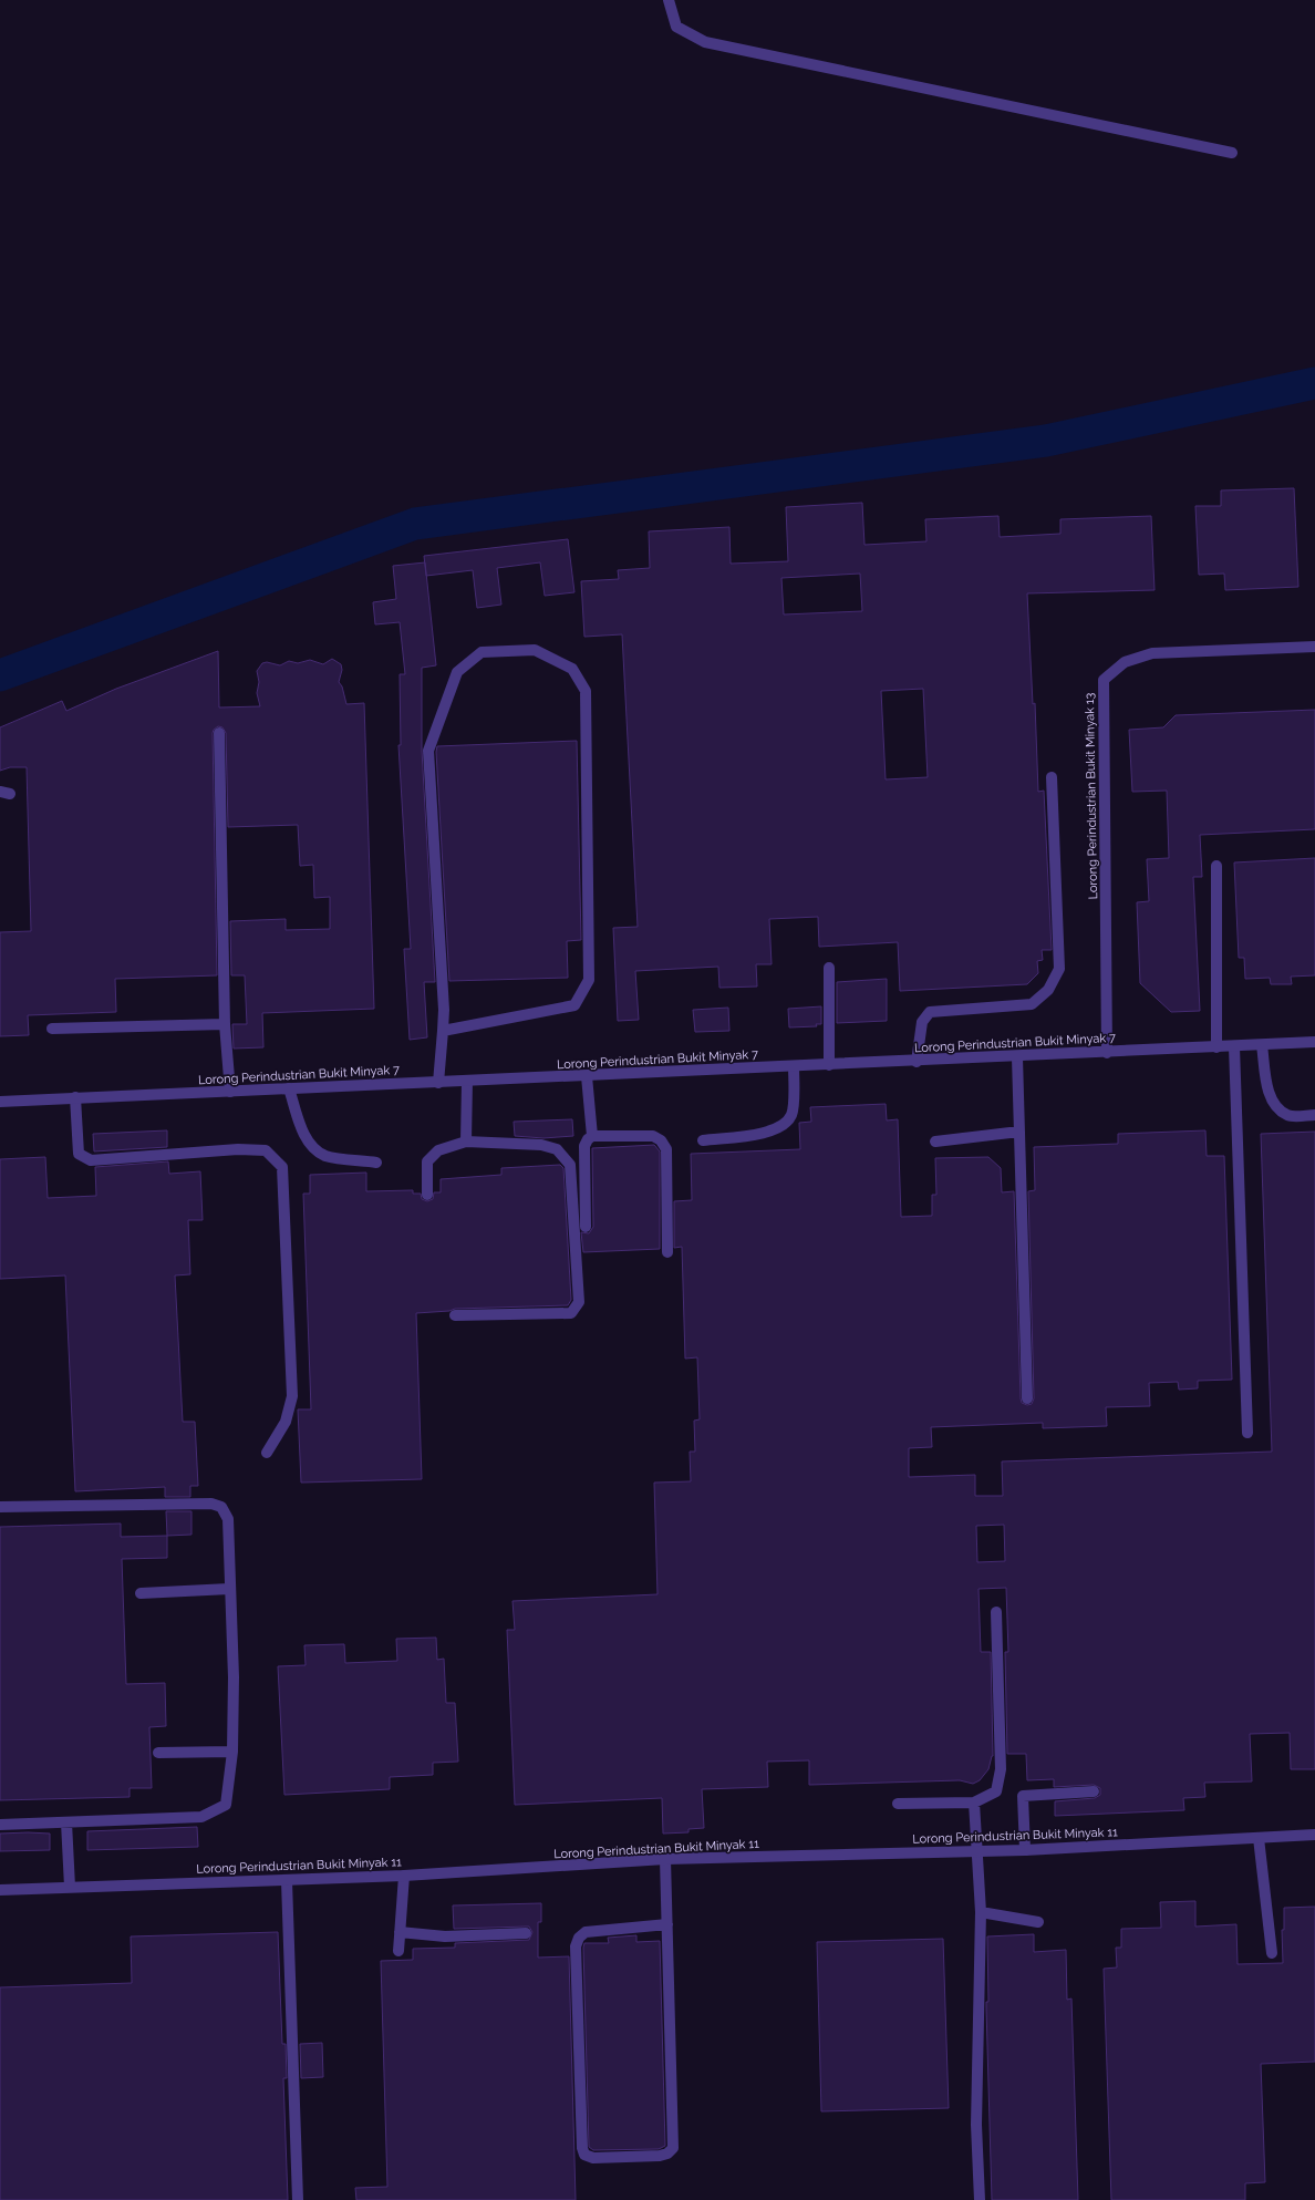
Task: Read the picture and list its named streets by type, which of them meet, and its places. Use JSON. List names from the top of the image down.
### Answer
{
  "streets": {
    "street": ["Lorong Perindustrian Bukit Minyak 13", "Lorong Perindustrian Bukit Minyak 7", "Lorong Perindustrian Bukit Minyak 11"]
  },
  "crossings": [
    ["Lorong Perindustrian Bukit Minyak 13", "Lorong Perindustrian Bukit Minyak 7"]
  ]
}
